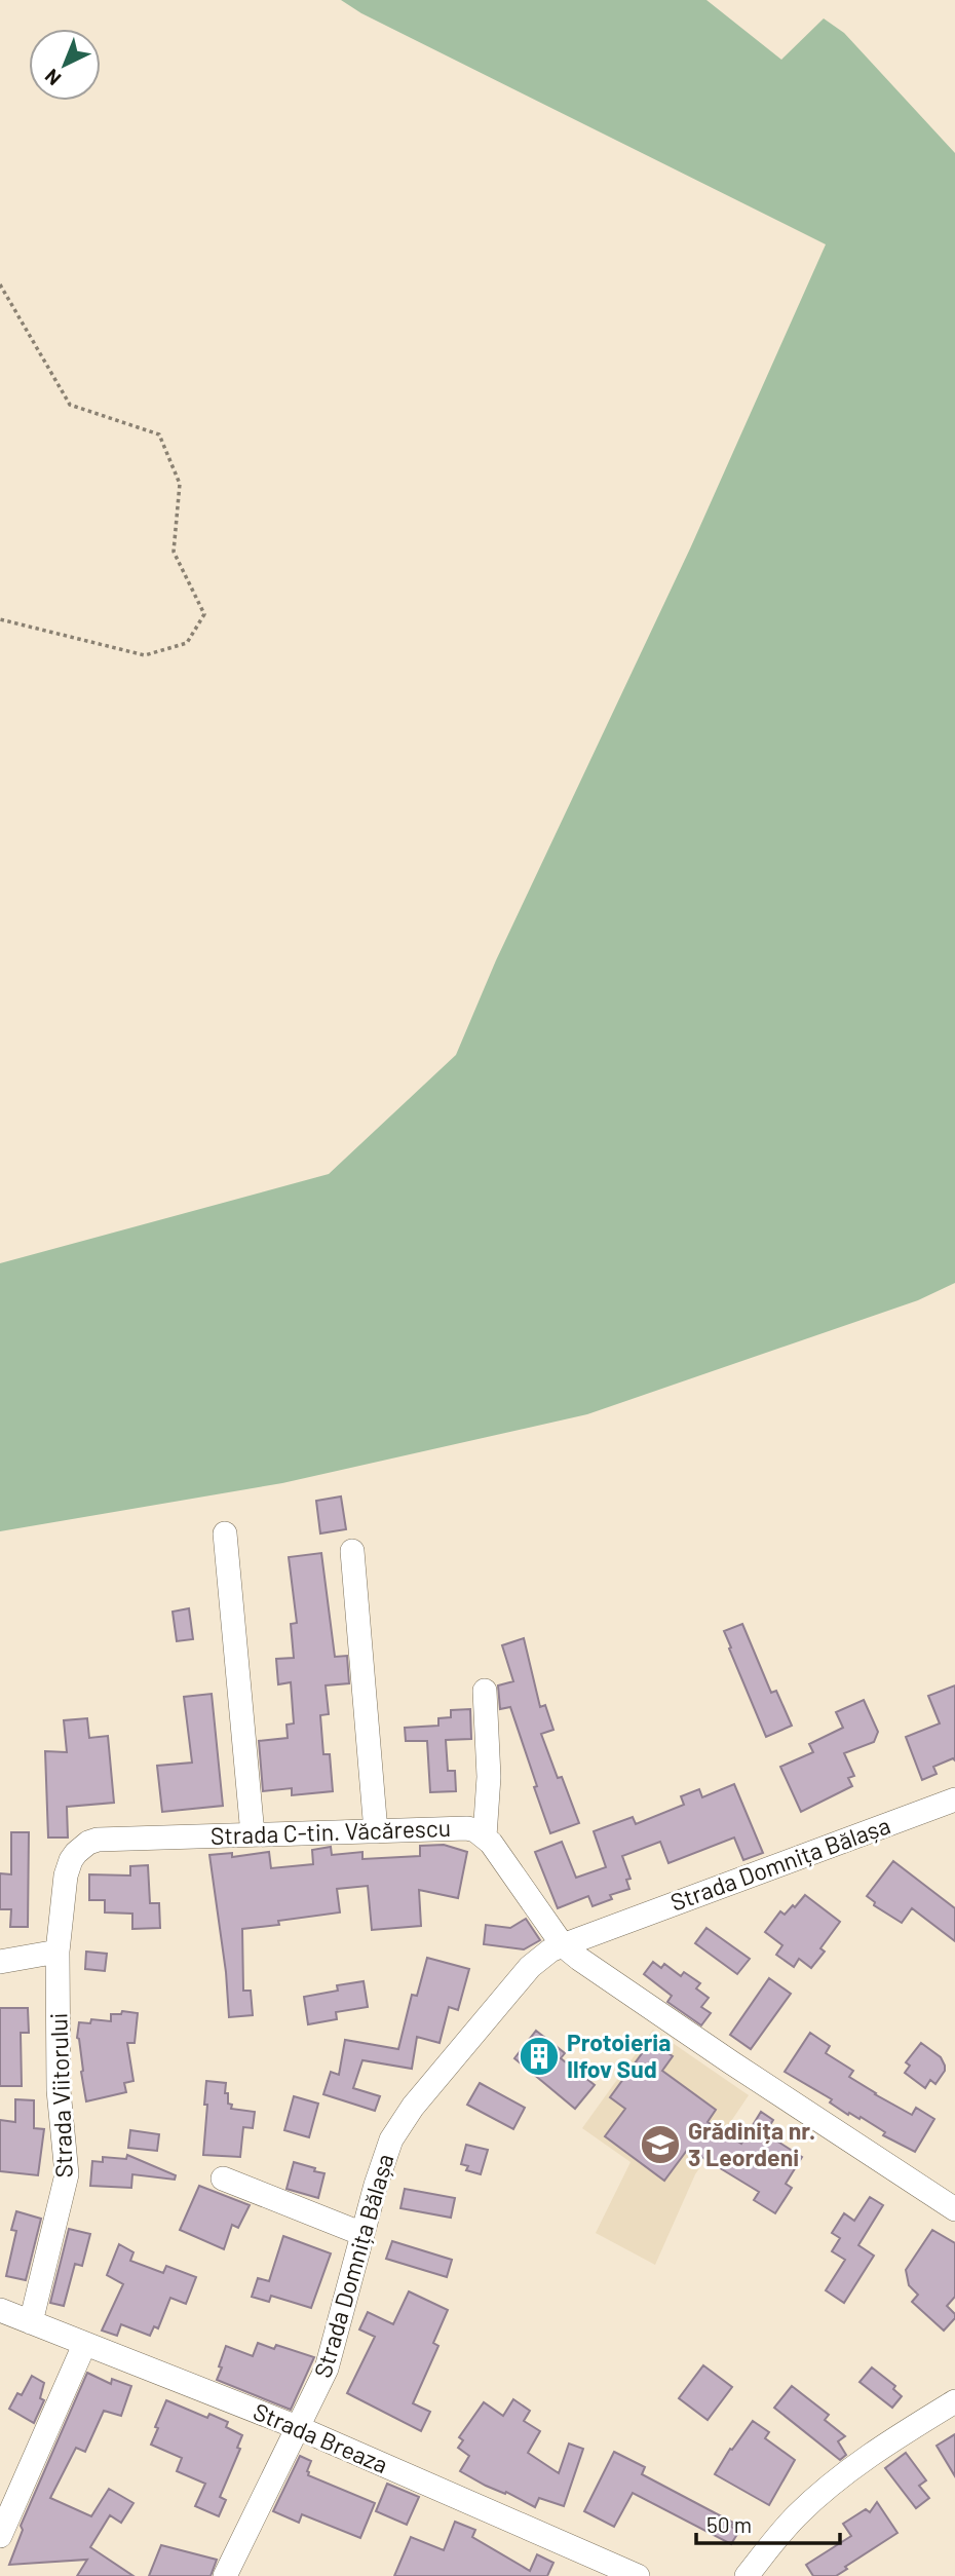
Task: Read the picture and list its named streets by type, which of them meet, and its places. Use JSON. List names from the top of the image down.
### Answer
{
  "streets": {
    "street": [
      "Strada C-tin. Văcărescu",
      "Strada Domnița Bălașa",
      "Strada Viitorului",
      "Strada Breaza"
    ]
  },
  "crossings": [
    ["Strada C-tin. Văcărescu", "Strada Domnița Bălașa"],
    ["Strada C-tin. Văcărescu", "Strada Viitorului"],
    ["Strada Domnița Bălașa", "Strada Breaza"],
    ["Strada Viitorului", "Strada Breaza"]
  ],
  "places": {
    "building": ["Protoieria Ilfov Sud"],
    "school or university": ["Grădinița nr. 3 Leordeni"]
  },
  "scale_bar": "50 m",
  "north": "bottom left"
}
